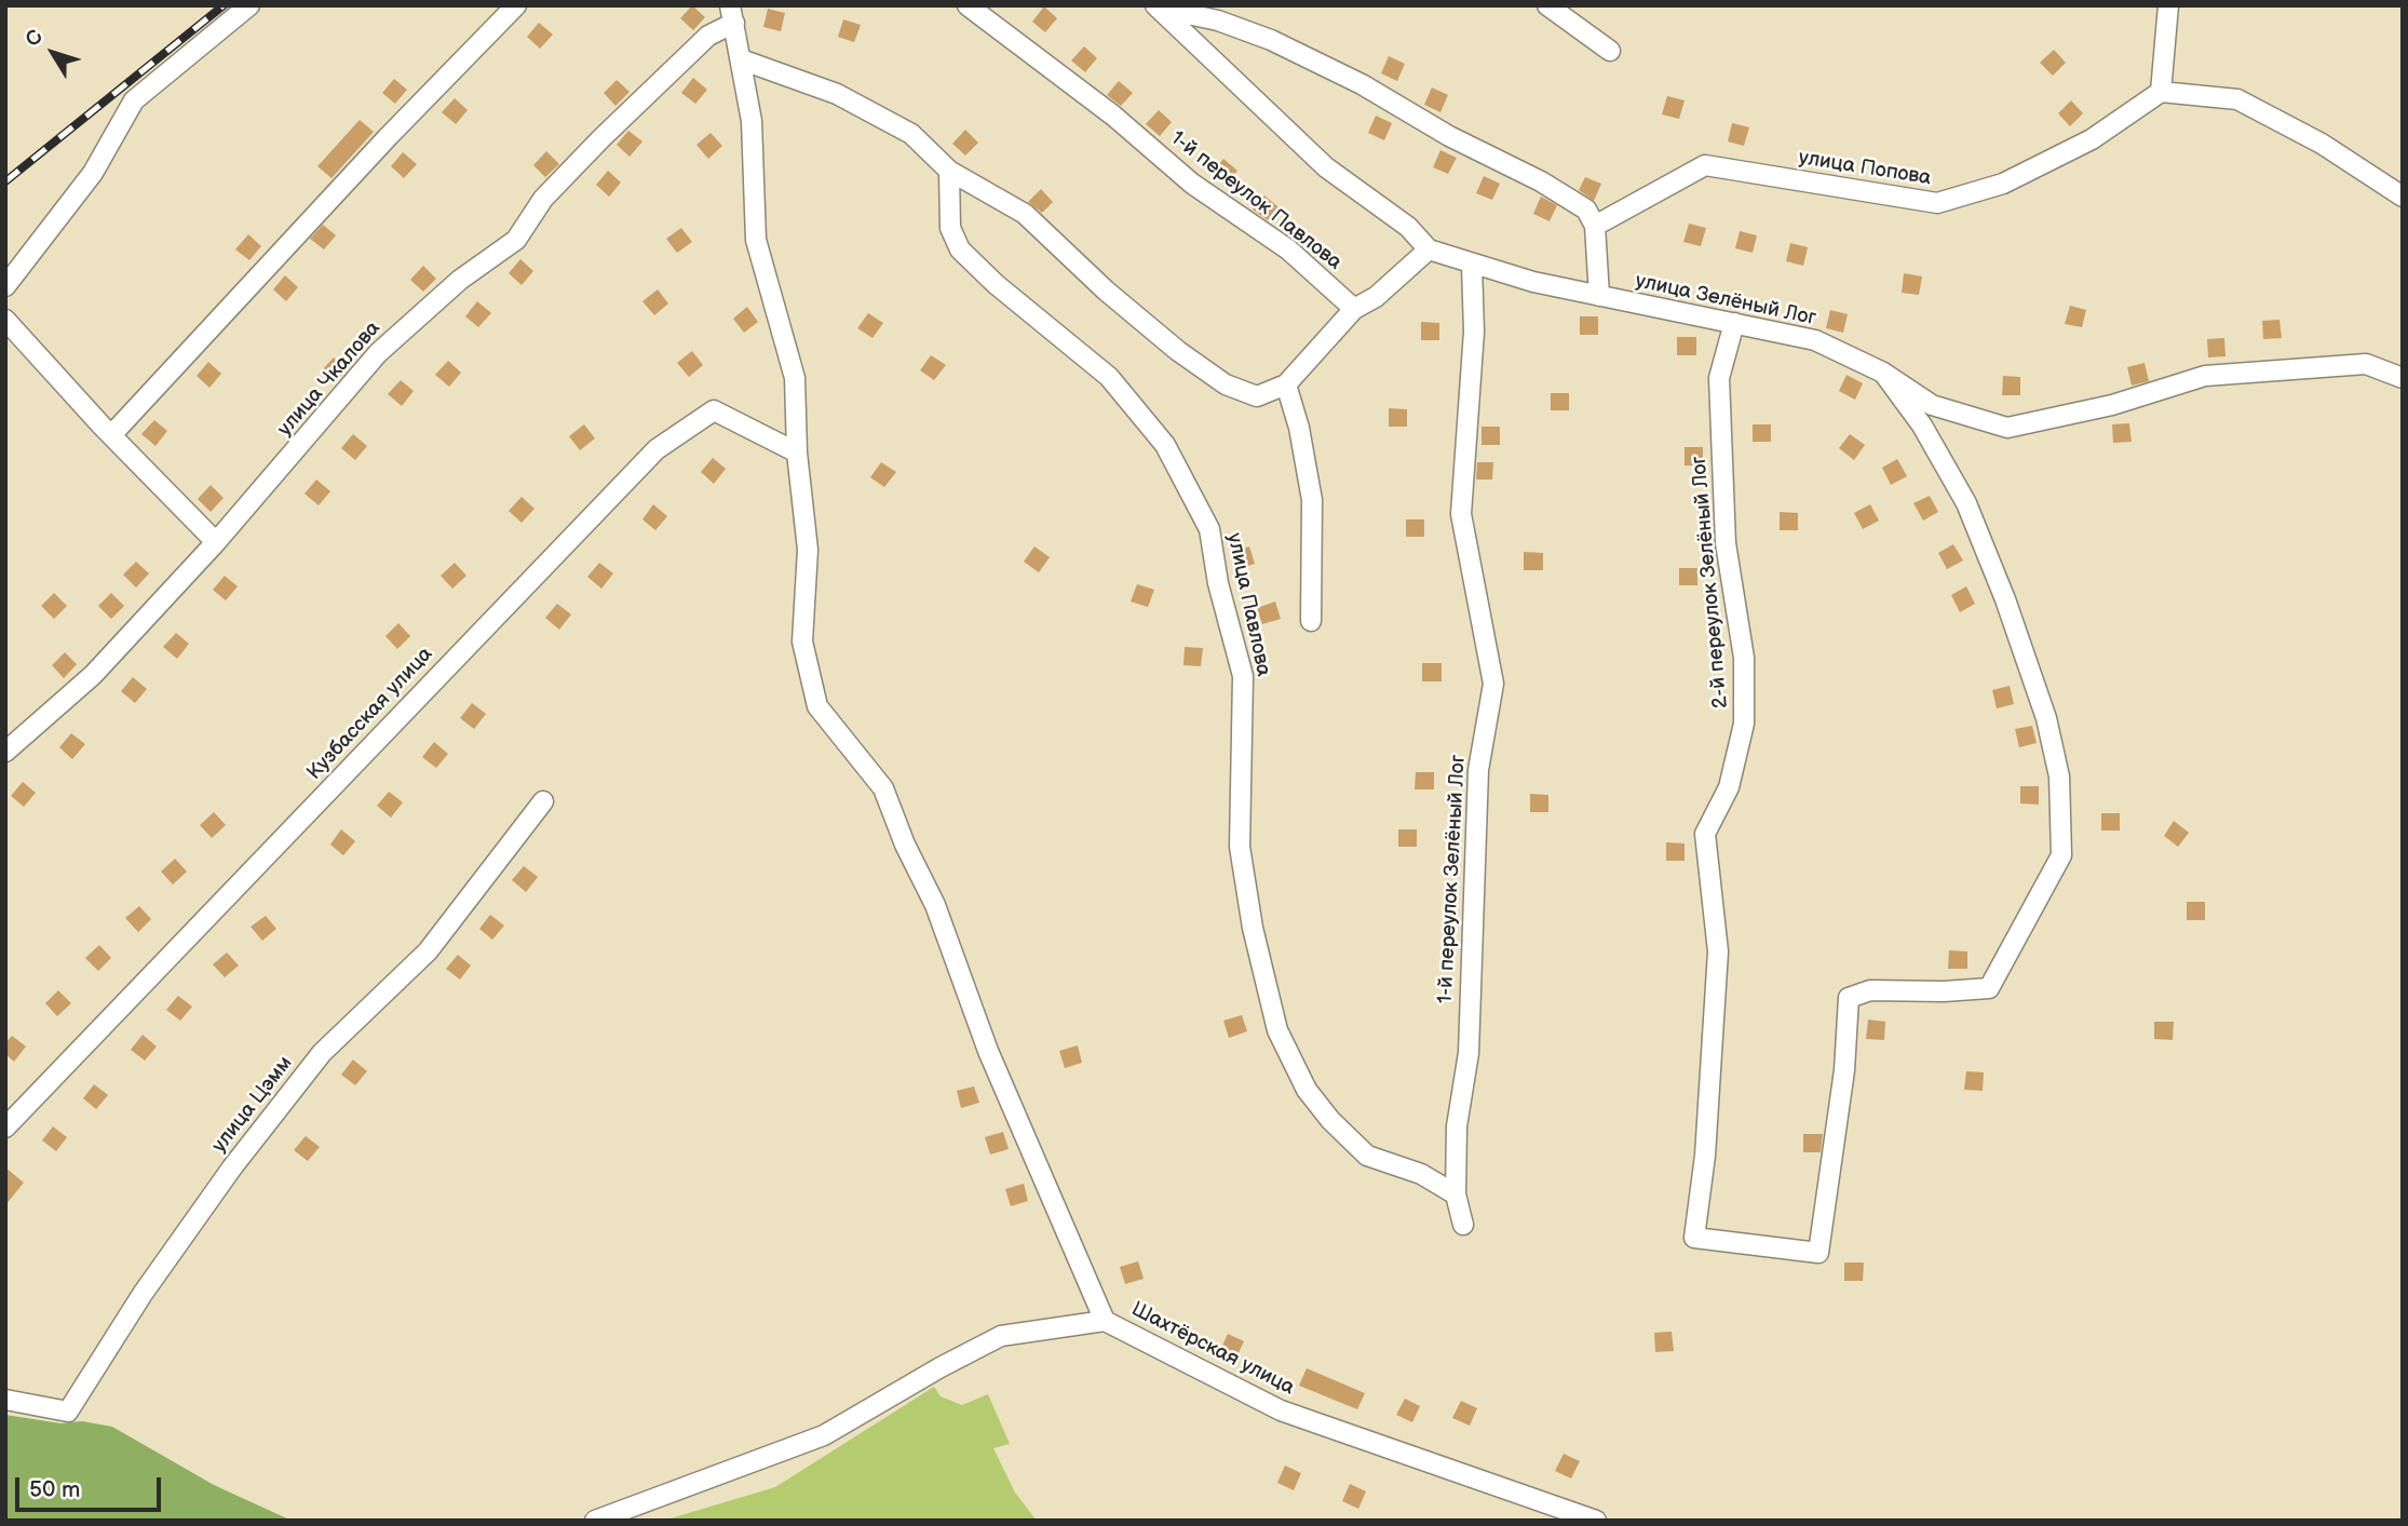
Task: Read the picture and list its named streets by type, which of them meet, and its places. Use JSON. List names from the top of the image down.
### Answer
{
  "streets": {
    "street": [
      "улица Попова",
      "1-й переулок Павлова",
      "улица Зелёный Лог",
      "улица Чкалова",
      "2-й переулок Зелёный Лог",
      "улица Павлова",
      "Кузбасская улица",
      "1-й переулок Зелёный Лог",
      "улица Цэмм",
      "Шахтёрская улица"
    ]
  },
  "crossings": [
    ["улица Зелёный Лог", "2-й переулок Зелёный Лог"],
    ["улица Зелёный Лог", "1-й переулок Зелёный Лог"],
    ["улица Чкалова", "Шахтёрская улица"],
    ["улица Павлова", "1-й переулок Зелёный Лог"],
    ["Кузбасская улица", "Шахтёрская улица"]
  ],
  "scale_bar": "50 m",
  "north": "top left"
}
